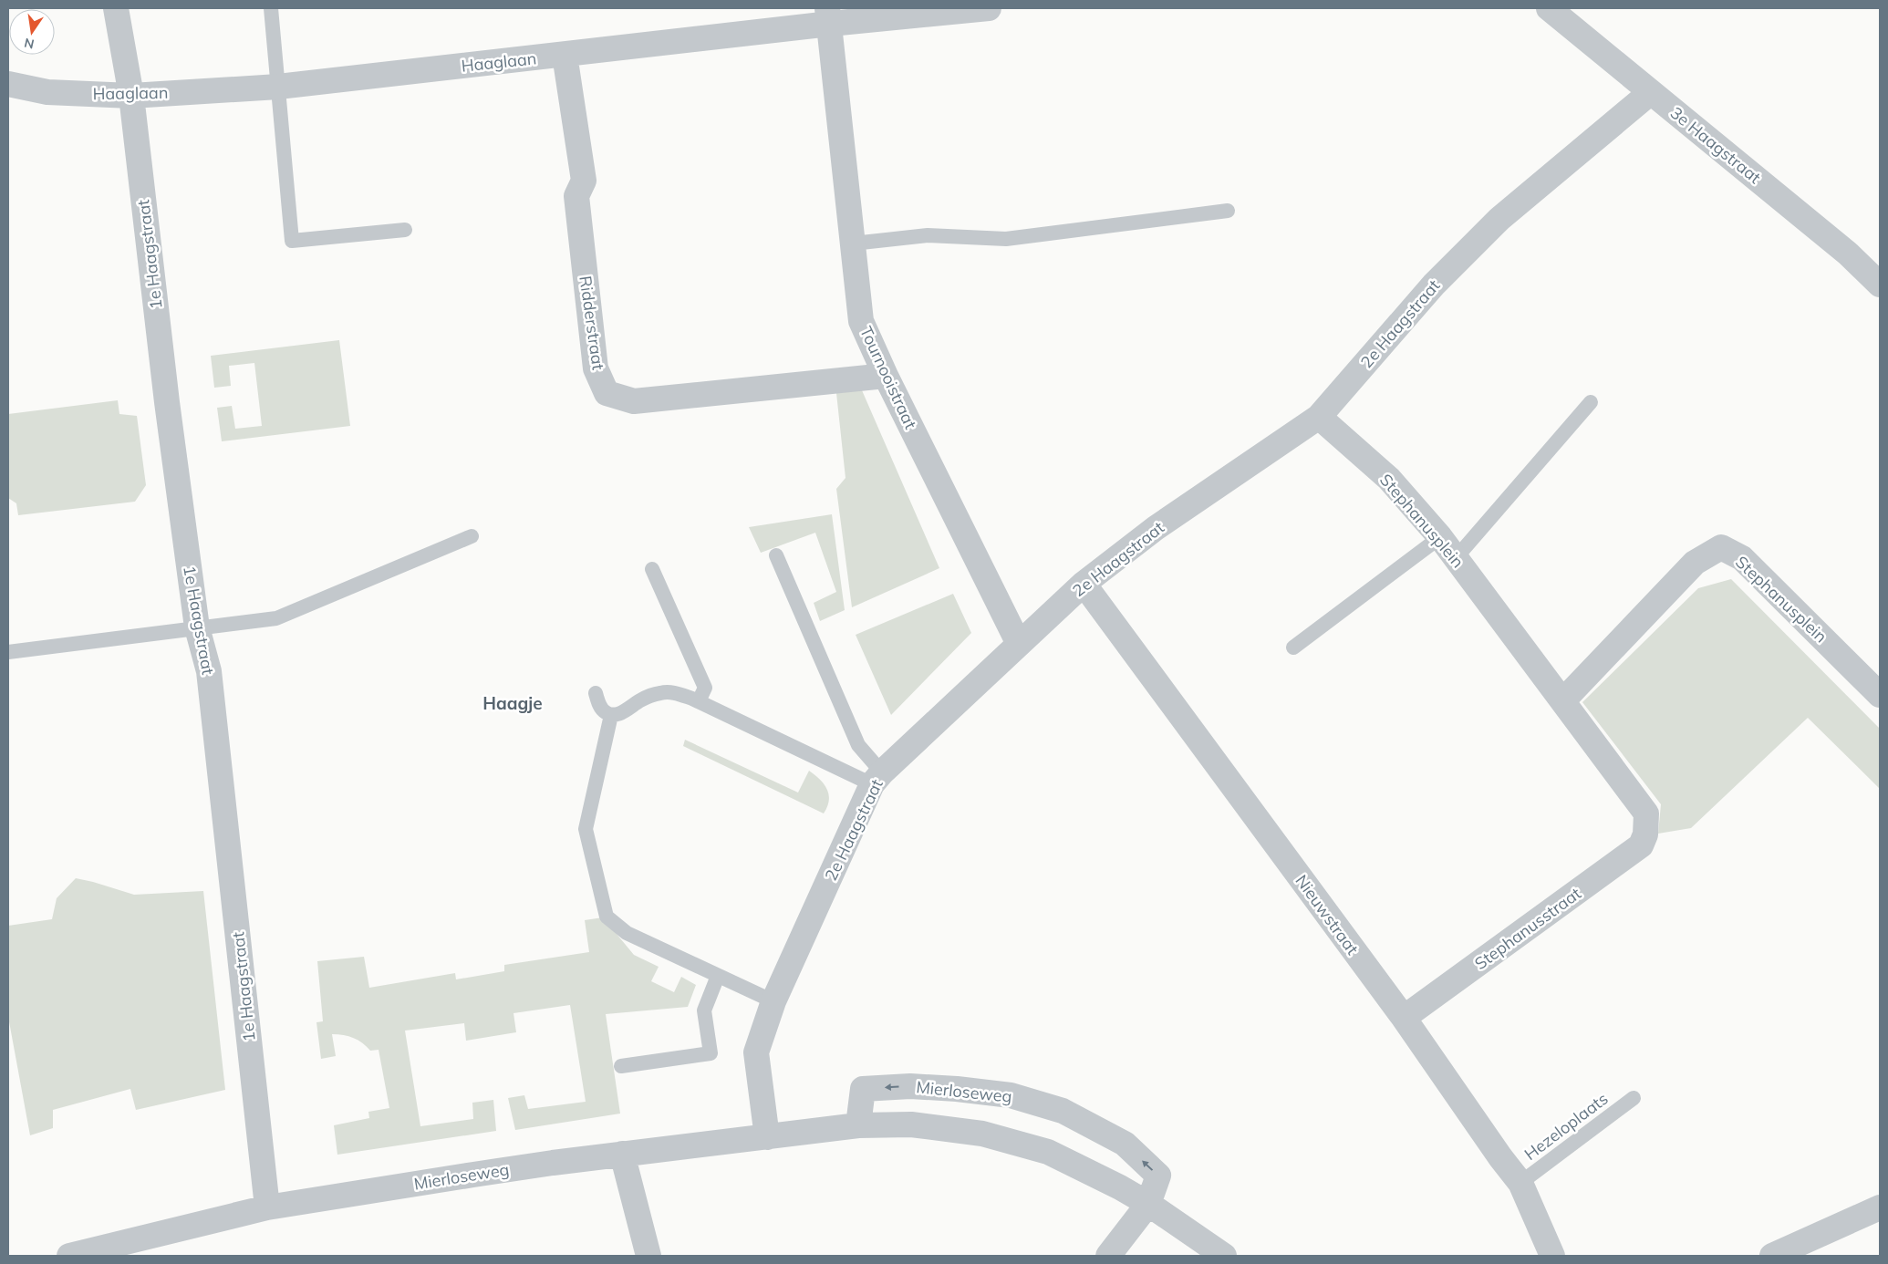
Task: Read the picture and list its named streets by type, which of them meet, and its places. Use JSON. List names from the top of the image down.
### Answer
{
  "streets": {
    "street": [
      "Haaglaan",
      "3e Haagstraat",
      "1e Haagstraat",
      "Ridderstraat",
      "2e Haagstraat",
      "Tournooistraat",
      "Stephanusplein",
      "Nieuwstraat",
      "Stephanusstraat",
      "Mierloseweg"
    ],
    "lane": ["Hezeloplaats"]
  },
  "crossings": [
    ["Haaglaan", "1e Haagstraat"],
    ["Haaglaan", "Ridderstraat"],
    ["Haaglaan", "Tournooistraat"],
    ["3e Haagstraat", "2e Haagstraat"],
    ["1e Haagstraat", "Mierloseweg"],
    ["Ridderstraat", "Tournooistraat"],
    ["2e Haagstraat", "Tournooistraat"],
    ["2e Haagstraat", "Stephanusplein"],
    ["2e Haagstraat", "Nieuwstraat"],
    ["2e Haagstraat", "Mierloseweg"],
    ["Stephanusplein", "Stephanusstraat"],
    ["Nieuwstraat", "Stephanusstraat"],
    ["Nieuwstraat", "Hezeloplaats"]
  ],
  "districts": ["Haagje"],
  "north": "bottom"
}
